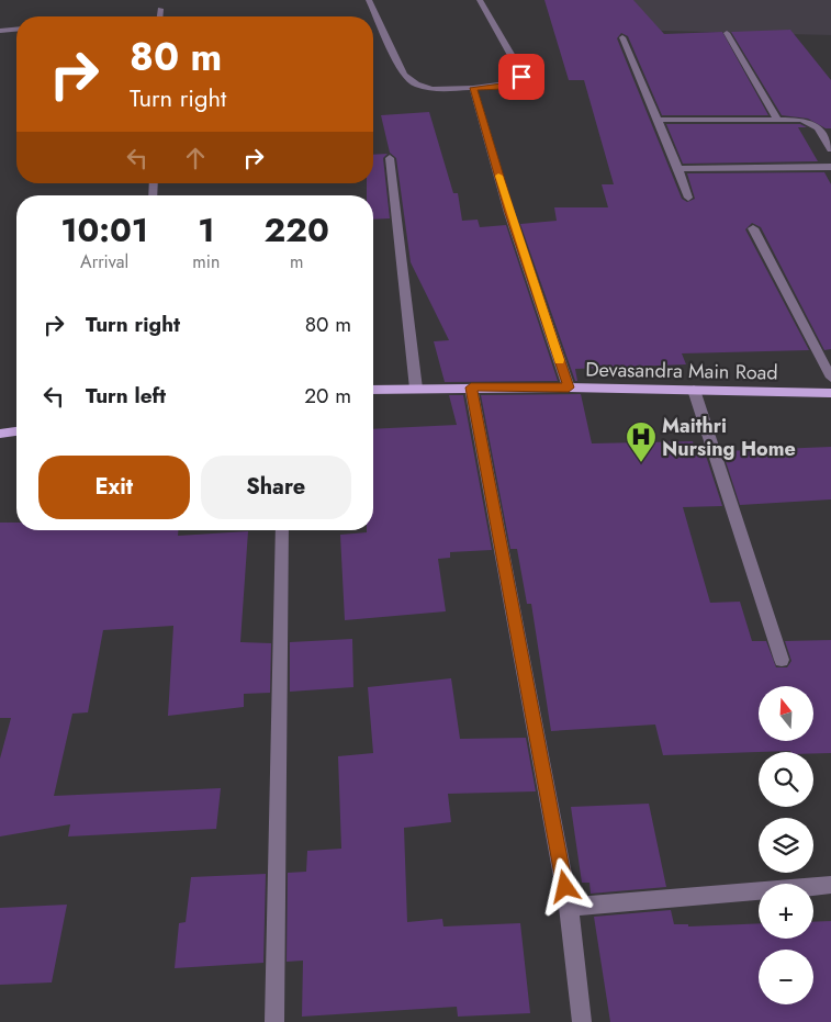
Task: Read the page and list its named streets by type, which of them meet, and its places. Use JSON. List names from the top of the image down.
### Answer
{
  "streets": {
    "main road": ["Devasandra Main Road"]
  },
  "places": {
    "hospital": ["Maithri Nursing Home"]
  },
  "north": "top",
  "page": {
    "turn": ["80 m", "Turn right"],
    "eta": [
      "10:01",
      "Arrival",
      "1",
      "min",
      "220",
      "m"
    ],
    "list": [
      {
        "name": "Turn right",
        "value": "80 m"
      },
      {
        "name": "Turn left",
        "value": "20 m"
      }
    ],
    "buttons": ["Exit", "Share"],
    "map_buttons": ["+", "−"]
  }
}
